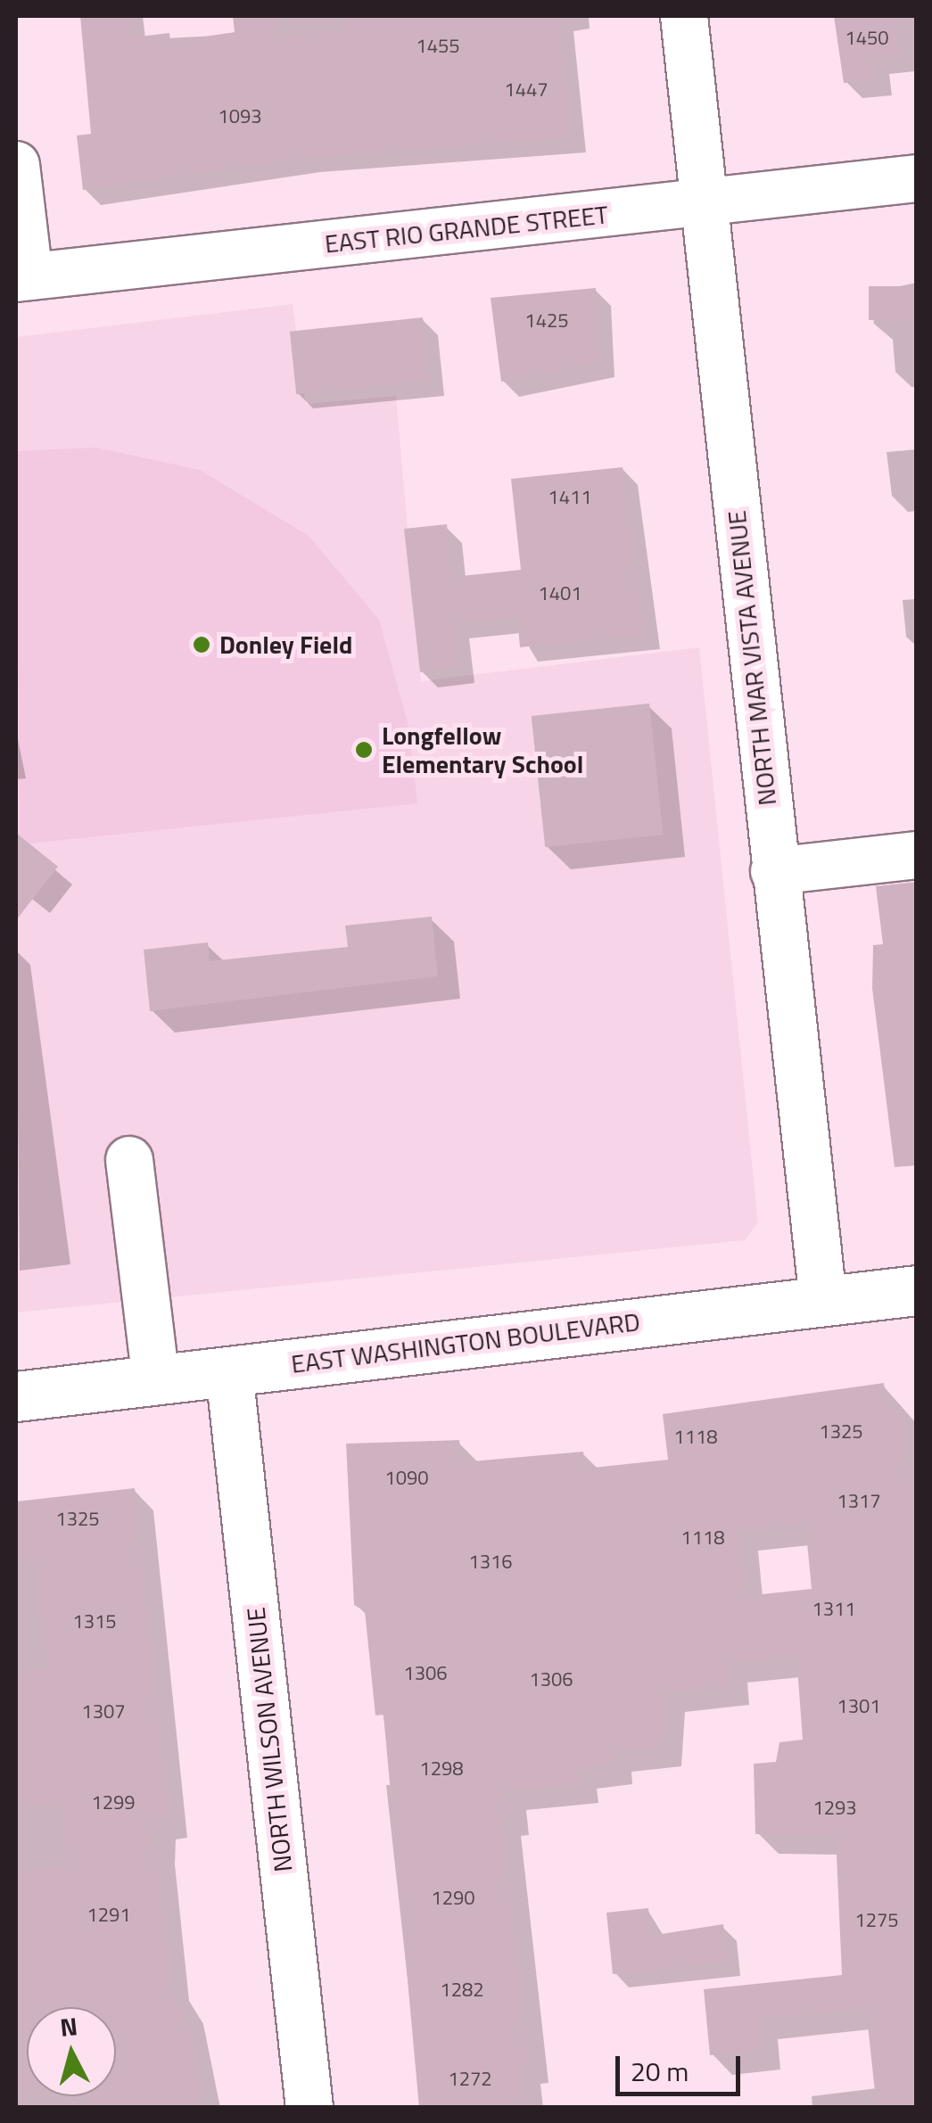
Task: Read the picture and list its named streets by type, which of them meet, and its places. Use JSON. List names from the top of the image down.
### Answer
{
  "streets": {
    "main road": ["EAST WASHINGTON BOULEVARD"],
    "street": ["EAST RIO GRANDE STREET", "NORTH MAR VISTA AVENUE", "NORTH WILSON AVENUE"]
  },
  "crossings": [
    ["EAST RIO GRANDE STREET", "NORTH MAR VISTA AVENUE"],
    ["NORTH MAR VISTA AVENUE", "EAST WASHINGTON BOULEVARD"],
    ["EAST WASHINGTON BOULEVARD", "NORTH WILSON AVENUE"]
  ],
  "places": ["Donley Field", "Longfellow Elementary School"],
  "house_numbers": [
    "1450",
    "1455",
    "1447",
    "1093",
    "1425",
    "1411",
    "1401",
    "1325",
    "1118",
    "1090",
    "1317",
    "1325",
    "1118",
    "1316",
    "1311",
    "1315",
    "1306",
    "1306",
    "1301",
    "1307",
    "1298",
    "1299",
    "1293",
    "1290",
    "1291",
    "1275",
    "1282",
    "1272"
  ],
  "scale_bar": "20 m",
  "north": "top"
}
